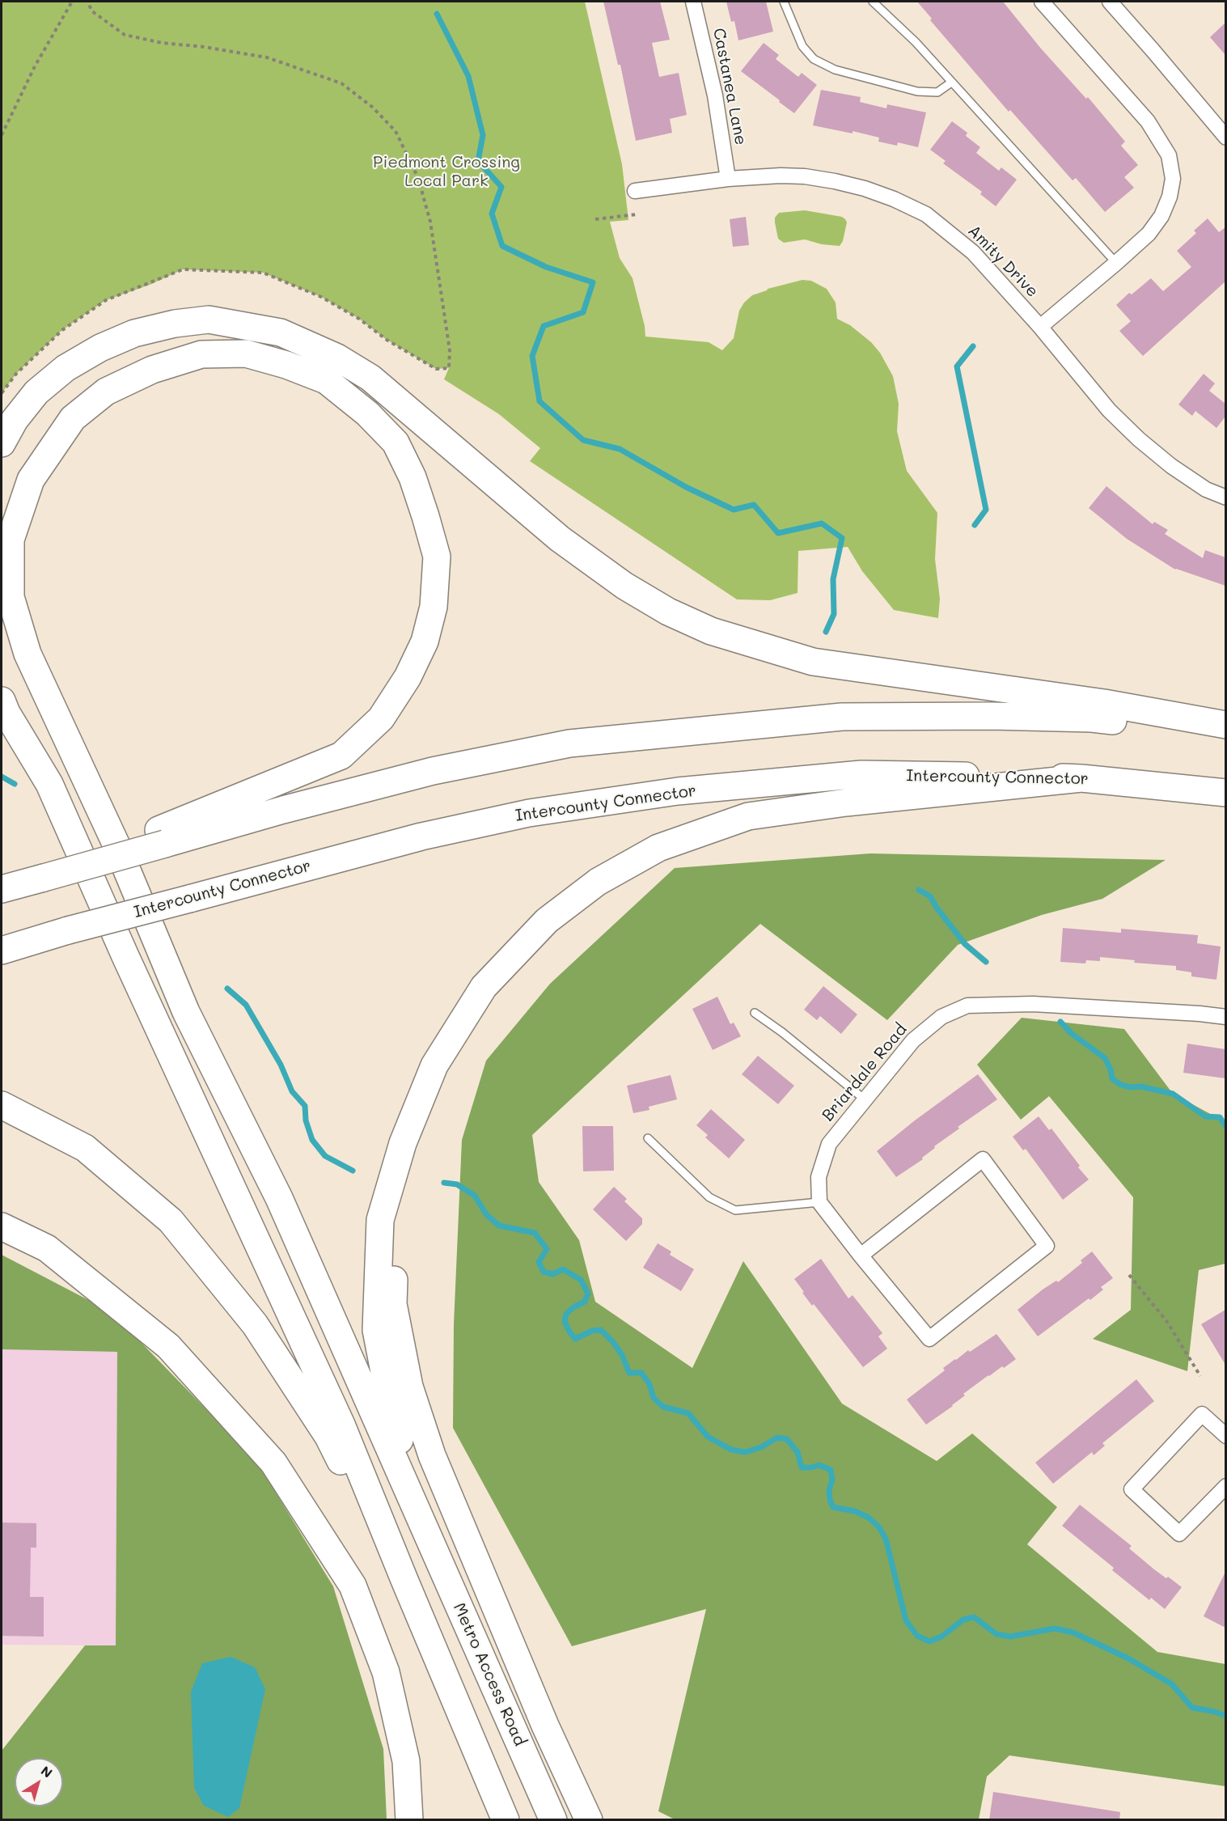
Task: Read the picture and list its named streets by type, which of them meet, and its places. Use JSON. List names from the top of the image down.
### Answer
{
  "streets": {
    "highway": ["Intercounty Connector", "Metro Access Road"],
    "street": ["Castanea Lane", "Amity Drive", "Briardale Road"]
  },
  "crossings": [
    ["Castanea Lane", "Amity Drive"]
  ],
  "parks": ["Piedmont Crossing Local Park"],
  "north": "top right"
}
